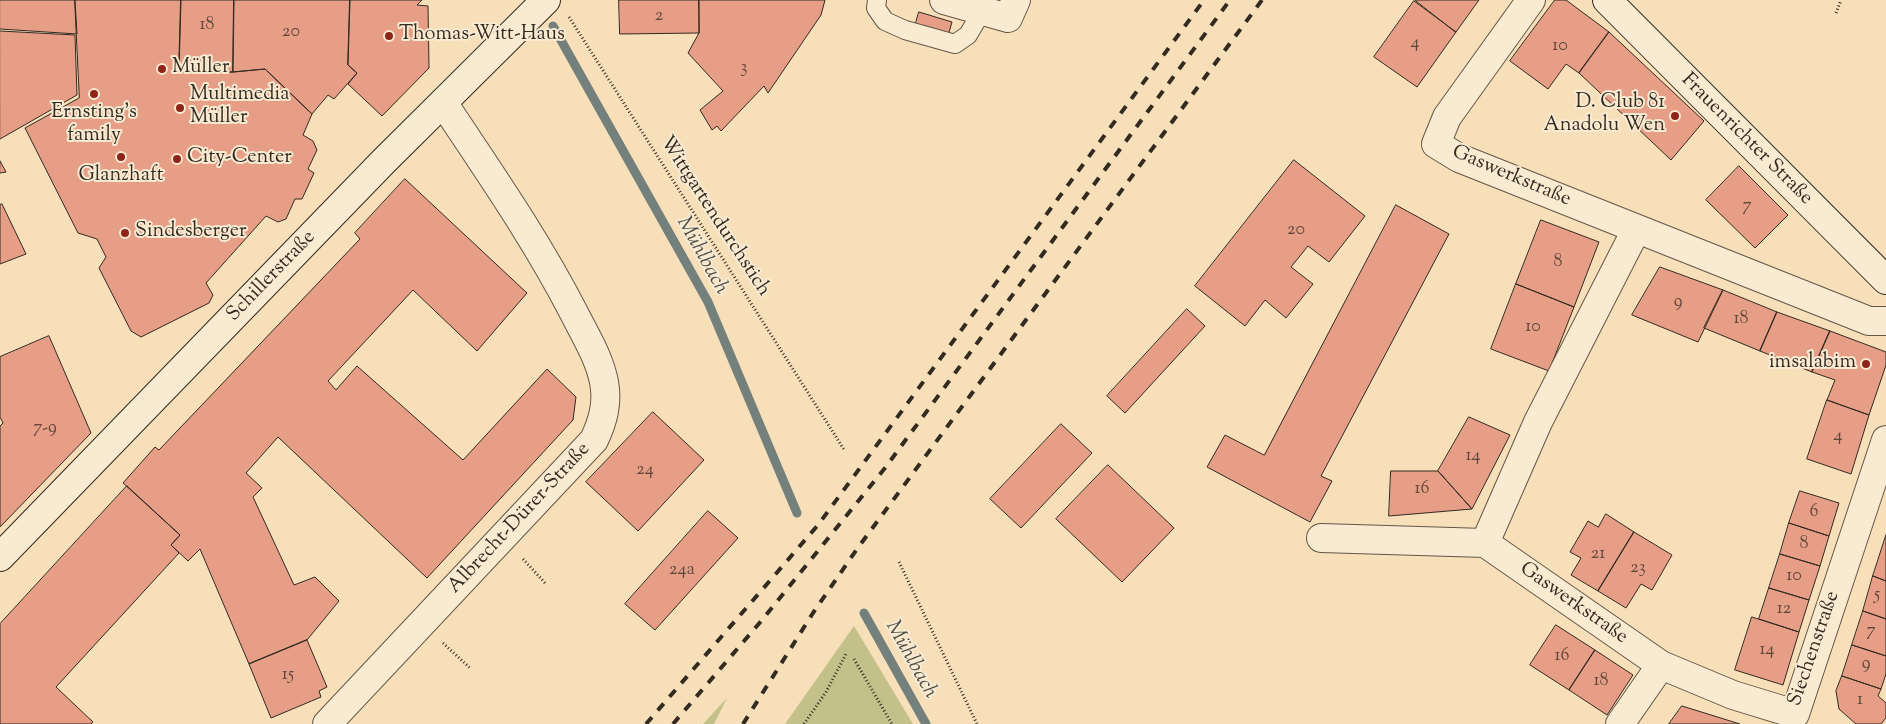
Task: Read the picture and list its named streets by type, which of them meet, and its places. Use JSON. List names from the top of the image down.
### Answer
{
  "streets": {
    "street": [
      "Frauenrichter Straße",
      "Gaswerkstraße",
      "Schillerstraße",
      "Albrecht-Dürer-Straße",
      "Siechenstraße"
    ],
    "path": ["Wittgartendurchstich"]
  },
  "crossings": [
    ["Gaswerkstraße", "Siechenstraße"],
    ["Wittgartendurchstich", "Schillerstraße"],
    ["Schillerstraße", "Albrecht-Dürer-Straße"]
  ],
  "water": ["Mühlbach"],
  "places": [
    "Thomas-Witt-Haus",
    "Müller",
    "Ernsting's family",
    "Multimedia Müller",
    "D. Club 81 Anadolu Wen",
    "Glanzhaft",
    "City-Center",
    "Sindesberger",
    "imsalabim"
  ],
  "house_numbers": [
    "2",
    "18",
    "20",
    "4",
    "10",
    "3",
    "7",
    "20",
    "8",
    "9",
    "18",
    "10",
    "7-9",
    "4",
    "14",
    "24",
    "16",
    "6",
    "8",
    "21",
    "23",
    "24a",
    "10",
    "5",
    "12",
    "7",
    "14",
    "16",
    "9",
    "15",
    "18",
    "1"
  ]
}
